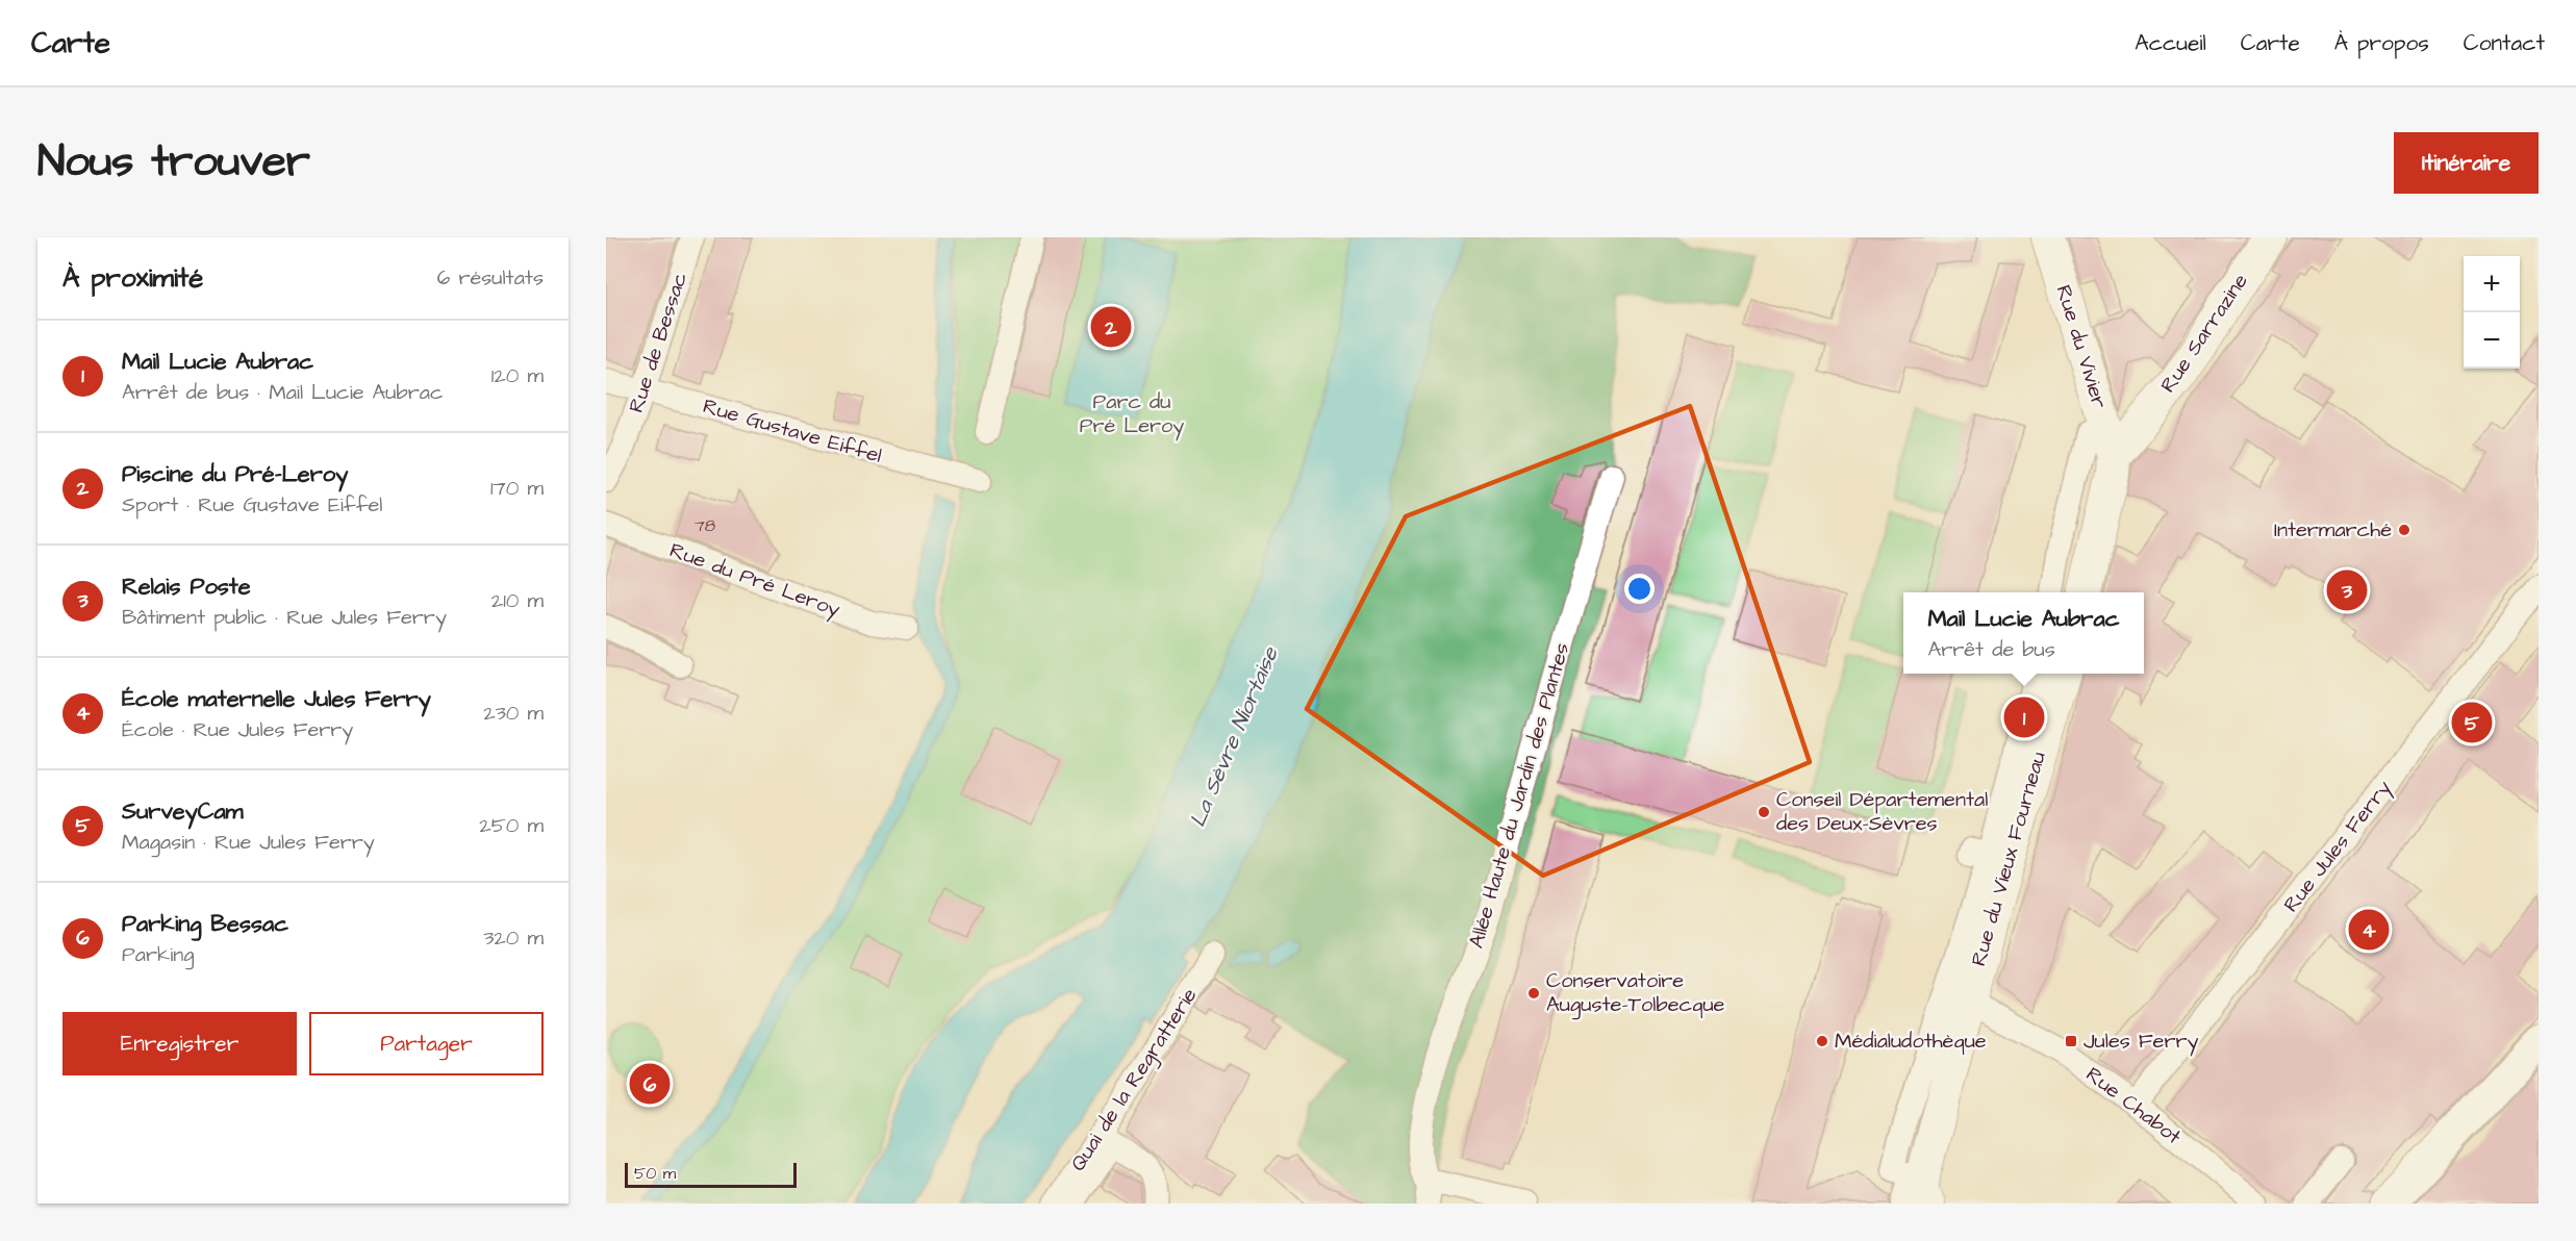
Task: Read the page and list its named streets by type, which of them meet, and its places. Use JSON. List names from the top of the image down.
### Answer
{
  "streets": {
    "main road": ["Rue Sarrazine", "Rue du Vivier", "Rue du Vieux Fourneau"],
    "street": [
      "Rue de Bessac",
      "Rue Gustave Eiffel",
      "Rue du Pré Leroy",
      "Allée Haute du Jardin des Plantes",
      "Rue Jules Ferry",
      "Quai de la Regratterie",
      "Rue Chabot"
    ]
  },
  "crossings": [
    ["Rue Sarrazine", "Rue du Vivier"],
    ["Rue de Bessac", "Rue Gustave Eiffel"],
    ["Rue Jules Ferry", "Rue Chabot"],
    ["Rue du Vieux Fourneau", "Rue Chabot"]
  ],
  "water": ["La Sèvre Niortaise"],
  "parks": ["Parc du Pré Leroy"],
  "places": {
    "other": [
      "Intermarché",
      "Conseil Départemental des Deux-Sèvres",
      "Conservatoire Auguste-Tolbecque",
      "Médialudothèque"
    ],
    "transit": ["Jules Ferry"]
  },
  "house_numbers": ["78"],
  "scale_bar": "50 m",
  "page": {
    "header": "Carte",
    "nav": [
      "Accueil",
      "Carte",
      "À propos",
      "Contact"
    ],
    "title": "Nous trouver",
    "buttons": [
      "Itinéraire",
      ["Enregistrer", "Partager"]
    ],
    "heading": ["À proximité", "6 résultats"],
    "map_buttons": ["+", "−"],
    "pins": [
      "2",
      "3",
      "1",
      "5",
      "4",
      "6"
    ],
    "list": [
      {
        "mark": "1",
        "name": "Mail Lucie Aubrac",
        "note": "Arrêt de bus · Mail Lucie Aubrac",
        "value": "120 m"
      },
      {
        "mark": "2",
        "name": "Piscine du Pré-Leroy",
        "note": "Sport · Rue Gustave Eiffel",
        "value": "170 m"
      },
      {
        "mark": "3",
        "name": "Relais Poste",
        "note": "Bâtiment public · Rue Jules Ferry",
        "value": "210 m"
      },
      {
        "mark": "4",
        "name": "École maternelle Jules Ferry",
        "note": "École · Rue Jules Ferry",
        "value": "230 m"
      },
      {
        "mark": "5",
        "name": "SurveyCam",
        "note": "Magasin · Rue Jules Ferry",
        "value": "250 m"
      },
      {
        "mark": "6",
        "name": "Parking Bessac",
        "note": "Parking",
        "value": "320 m"
      }
    ],
    "popup": ["Mail Lucie Aubrac", "Arrêt de bus"],
    "scale": "50 m"
  }
}
